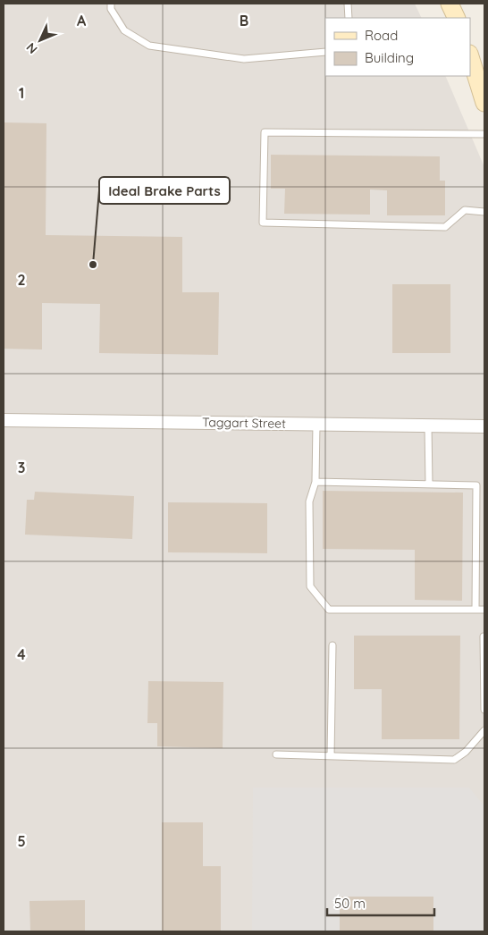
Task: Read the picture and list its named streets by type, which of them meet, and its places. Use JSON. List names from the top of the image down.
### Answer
{
  "streets": {
    "street": ["Taggart Street"]
  },
  "places": ["Ideal Brake Parts"],
  "legend": ["Road", "Building"],
  "scale_bar": "50 m",
  "north": "bottom left",
  "grid": {
    "columns": ["A", "B"],
    "rows": [
      "1",
      "2",
      "3",
      "4",
      "5"
    ]
  }
}
